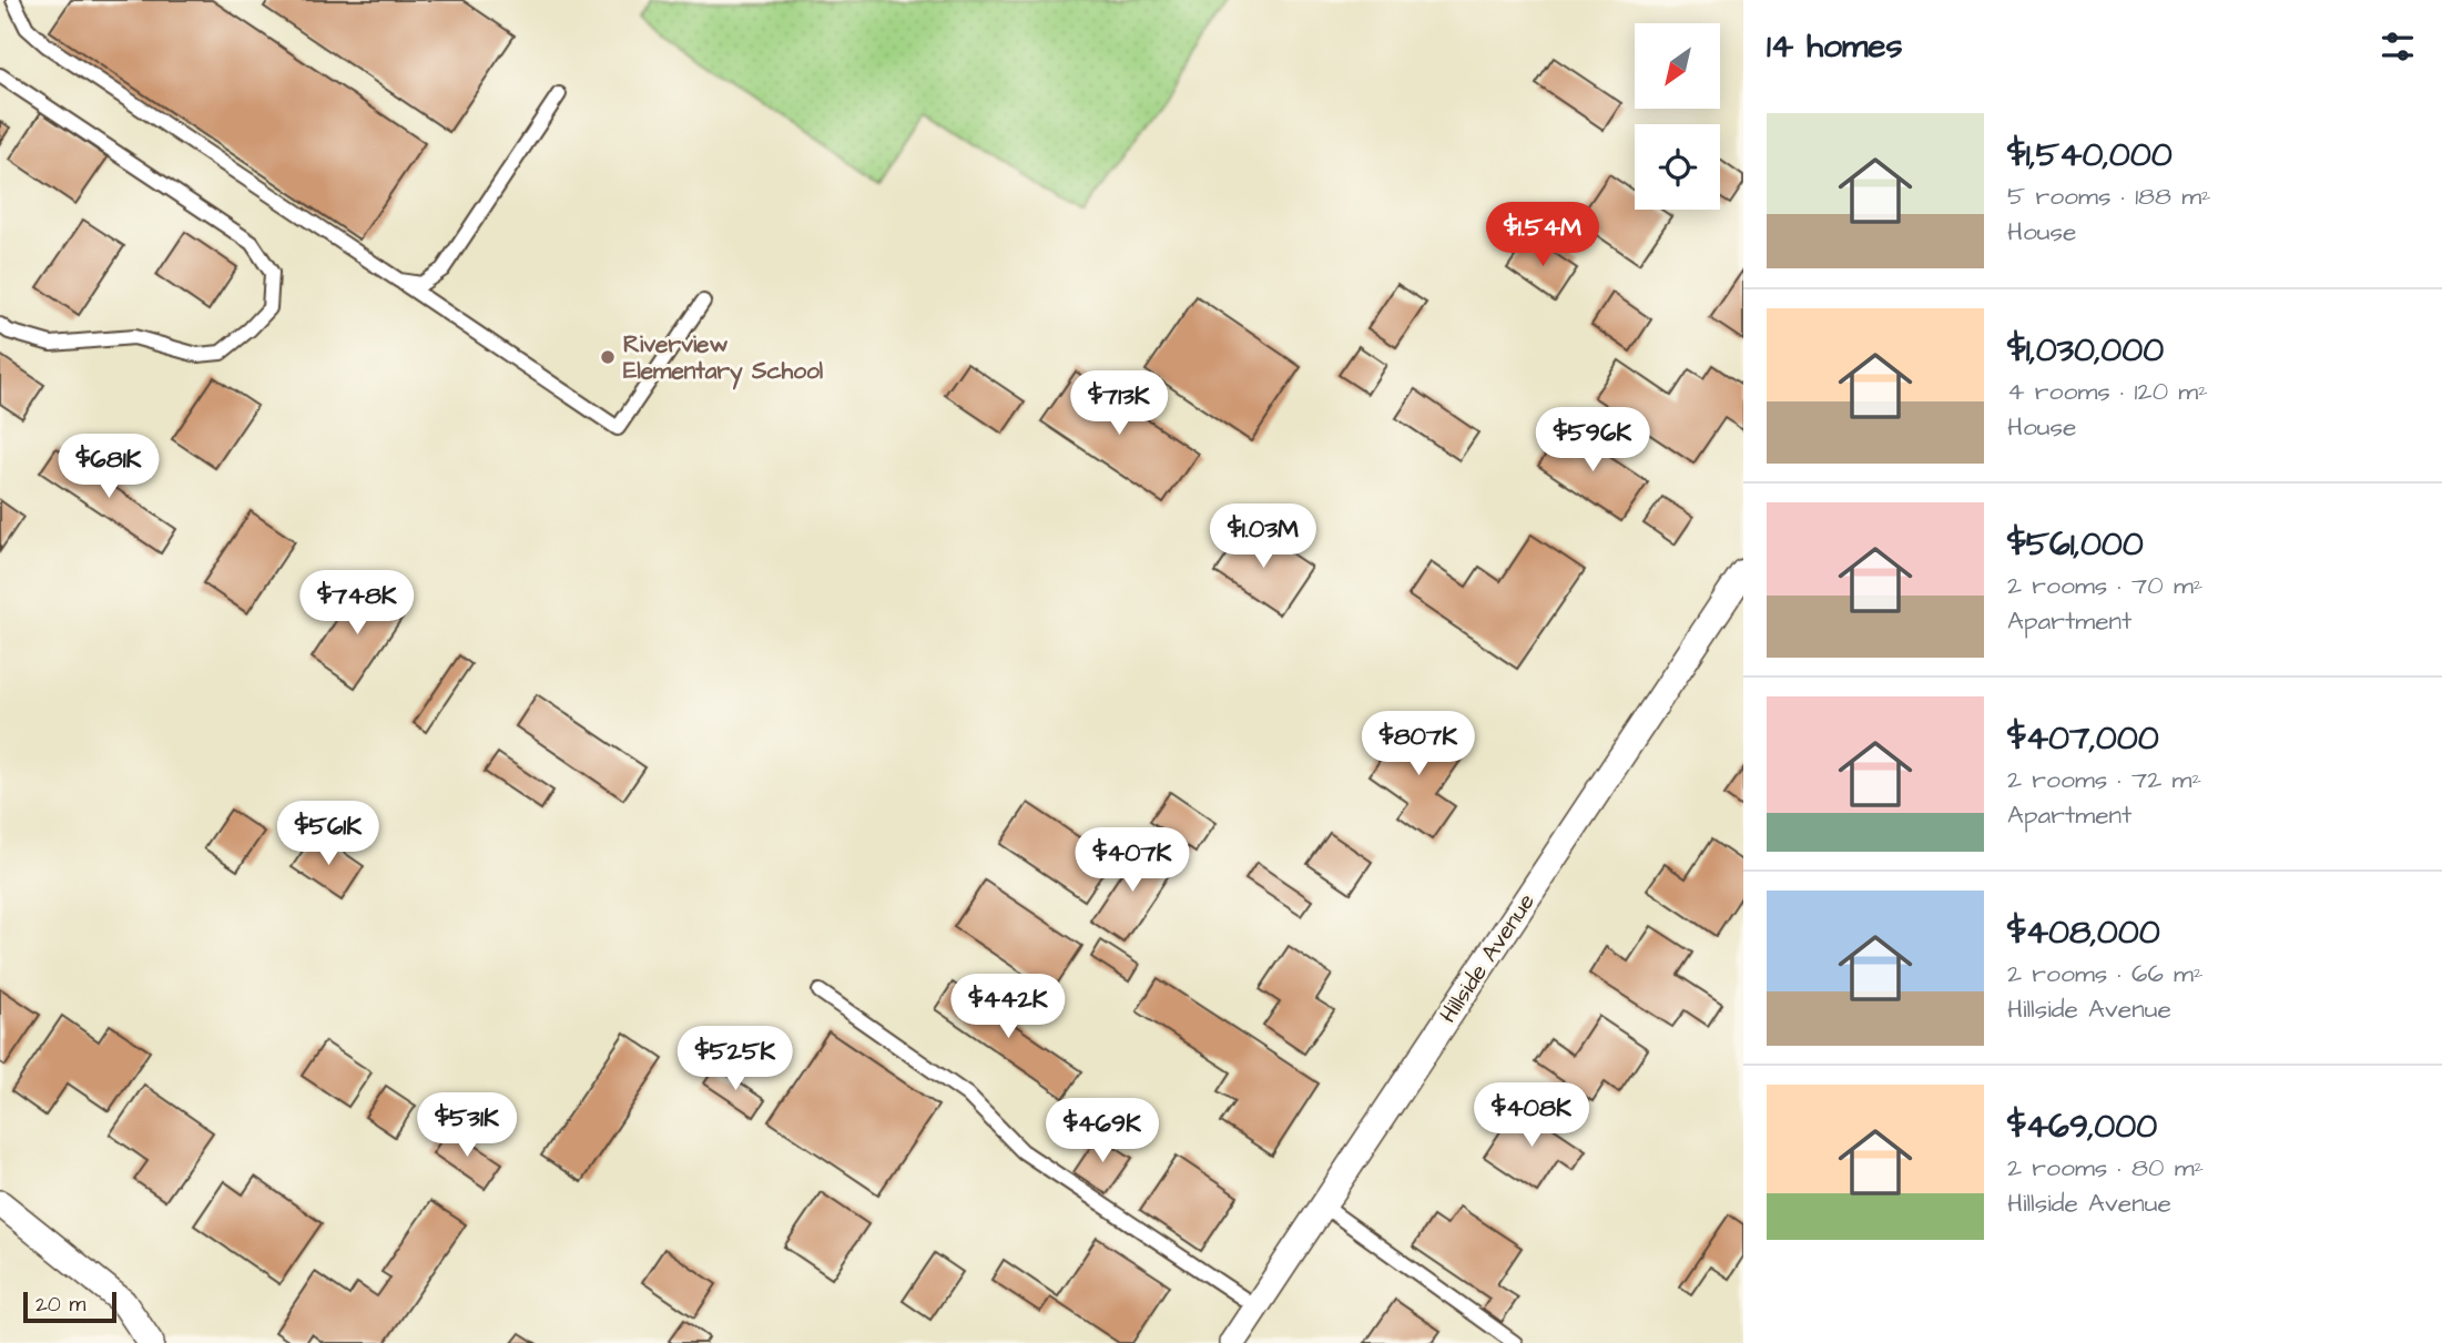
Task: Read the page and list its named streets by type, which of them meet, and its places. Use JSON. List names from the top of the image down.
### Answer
{
  "streets": {
    "street": ["Hillside Avenue"]
  },
  "places": ["Riverview Elementary School"],
  "scale_bar": "20 m",
  "north": "bottom left",
  "page": {
    "heading": "14 homes",
    "list": [
      {
        "name": "$1,540,000",
        "note": "5 rooms · 188 m² · House"
      },
      {
        "name": "$1,030,000",
        "note": "4 rooms · 120 m² · House"
      },
      {
        "name": "$561,000",
        "note": "2 rooms · 70 m² · Apartment"
      },
      {
        "name": "$407,000",
        "note": "2 rooms · 72 m² · Apartment"
      },
      {
        "name": "$408,000",
        "note": "2 rooms · 66 m² · Hillside Avenue"
      },
      {
        "name": "$469,000",
        "note": "2 rooms · 80 m² · Hillside Avenue"
      }
    ],
    "price": [
      "$1.54M",
      "$713K",
      "$596K",
      "$681K",
      "$1.03M",
      "$748K",
      "$807K",
      "$561K",
      "$407K",
      "$442K",
      "$525K",
      "$408K",
      "$531K",
      "$469K"
    ],
    "scale": "20 m"
  }
}
